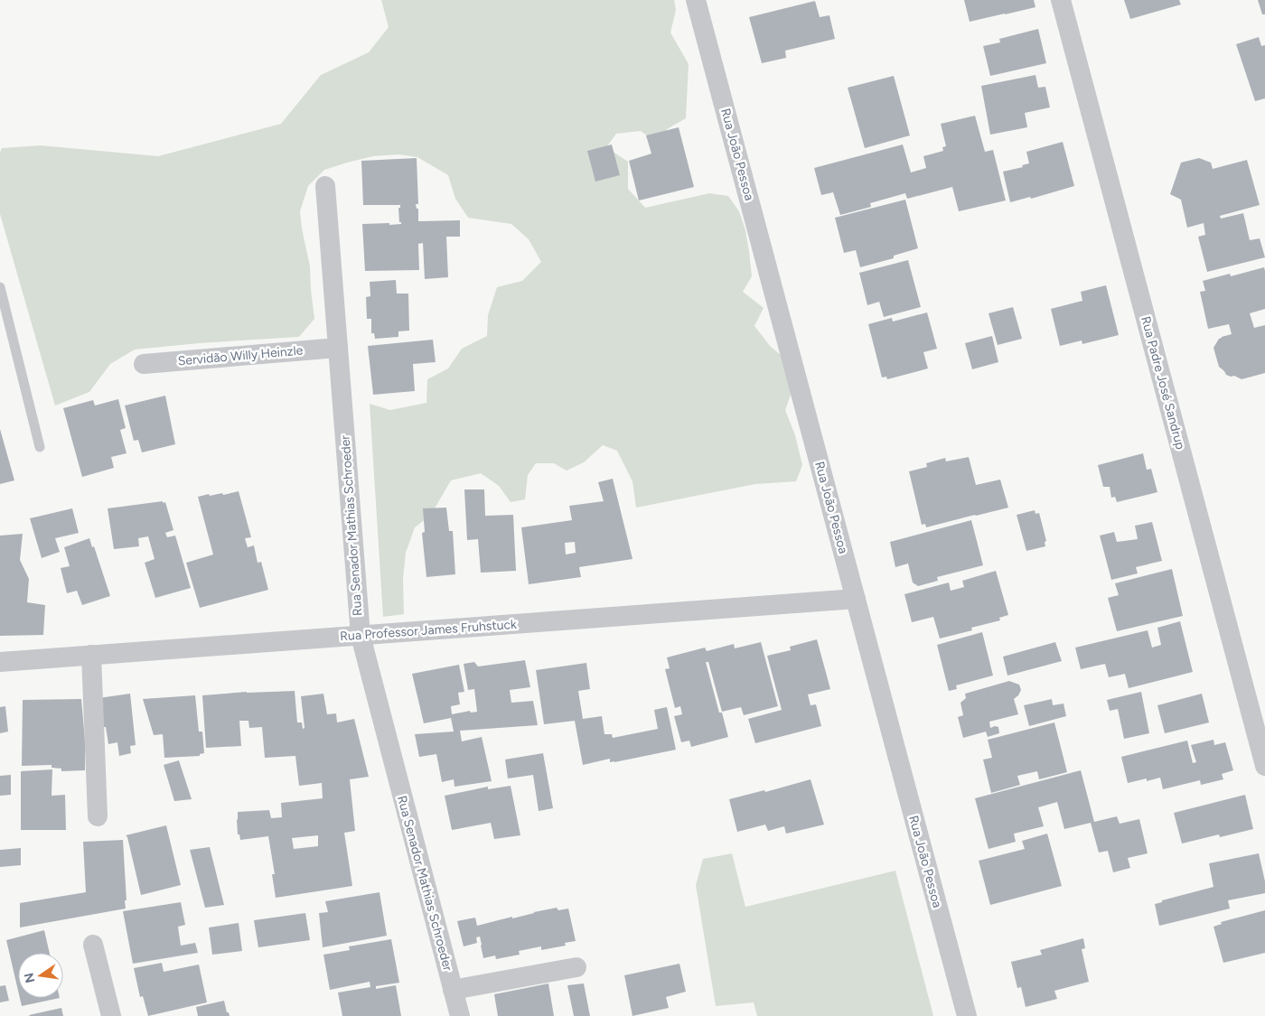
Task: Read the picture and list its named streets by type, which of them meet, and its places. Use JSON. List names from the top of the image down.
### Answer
{
  "streets": {
    "street": [
      "Rua João Pessoa",
      "Servidão Willy Heinzle",
      "Rua Padre José Sandrup",
      "Rua Senador Mathias Schroeder",
      "Rua Professor James Fruhstuck"
    ]
  },
  "crossings": [
    ["Rua João Pessoa", "Rua Professor James Fruhstuck"],
    ["Servidão Willy Heinzle", "Rua Senador Mathias Schroeder"],
    ["Rua Senador Mathias Schroeder", "Rua Professor James Fruhstuck"]
  ],
  "north": "left"
}
